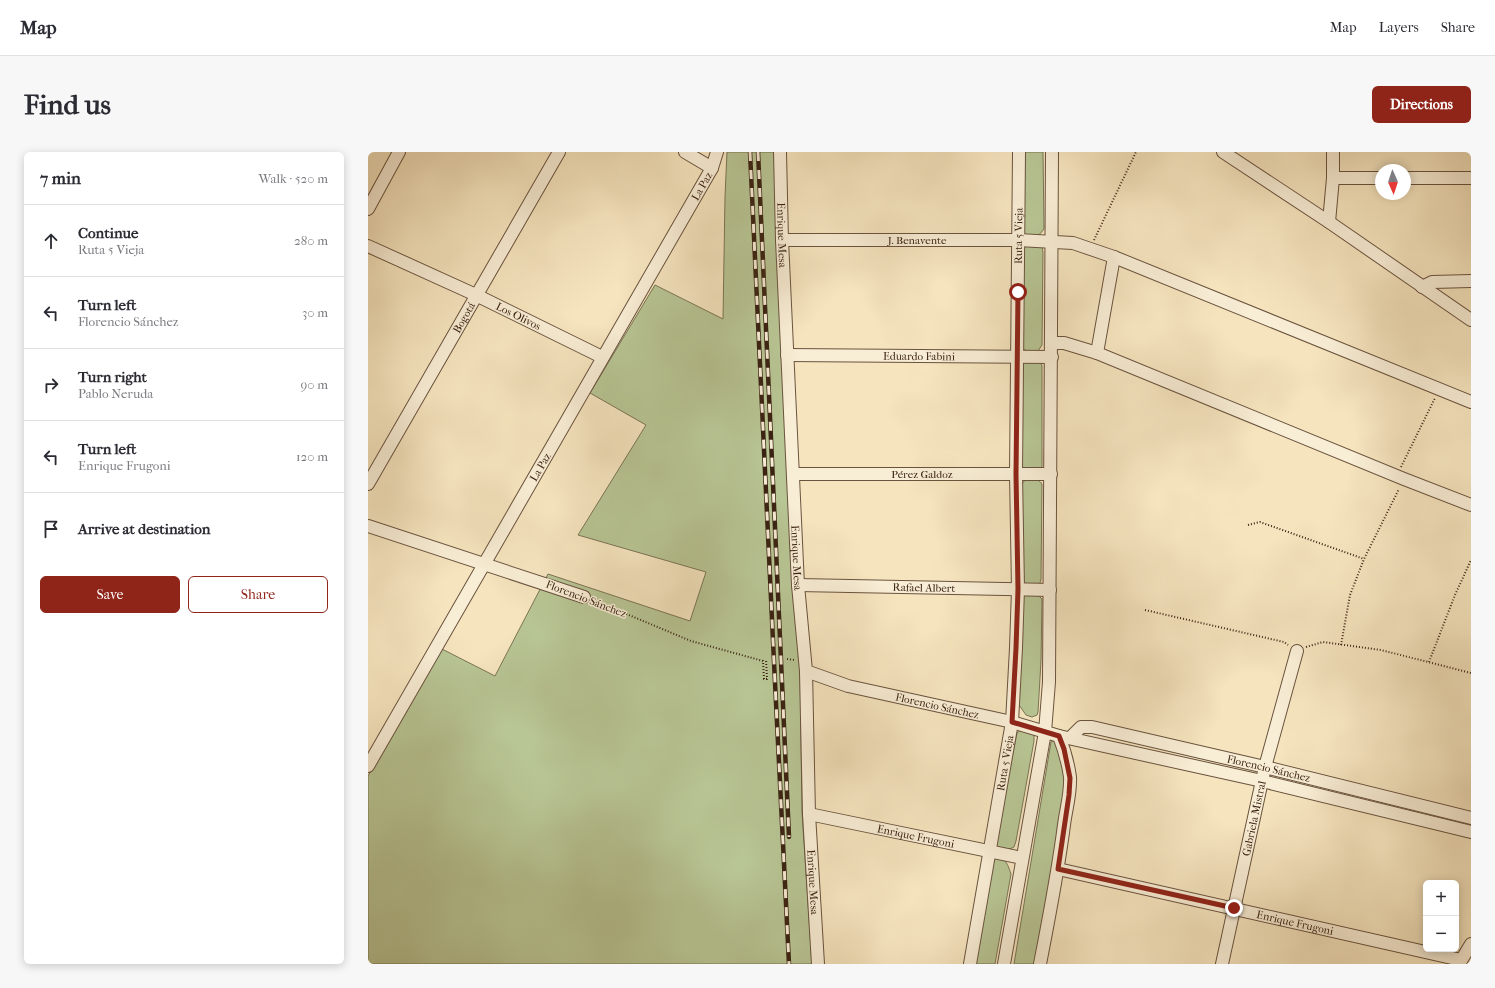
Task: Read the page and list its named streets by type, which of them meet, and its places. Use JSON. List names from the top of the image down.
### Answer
{
  "streets": {
    "street": [
      "La Paz",
      "Enrique Mesa",
      "Ruta 5 Vieja",
      "J. Benavente",
      "Los Olivos",
      "Bogotá",
      "Eduardo Fabini",
      "Pérez Galdoz",
      "Rafael Albert",
      "Florencio Sánchez",
      "Gabriela Mistral",
      "Enrique Frugoni"
    ]
  },
  "crossings": [
    ["La Paz", "Los Olivos"],
    ["La Paz", "Florencio Sánchez"],
    ["Enrique Mesa", "J. Benavente"],
    ["Enrique Mesa", "Eduardo Fabini"],
    ["Enrique Mesa", "Pérez Galdoz"],
    ["Enrique Mesa", "Rafael Albert"],
    ["Enrique Mesa", "Florencio Sánchez"],
    ["Enrique Mesa", "Enrique Frugoni"],
    ["Ruta 5 Vieja", "J. Benavente"],
    ["Ruta 5 Vieja", "Eduardo Fabini"],
    ["Ruta 5 Vieja", "Pérez Galdoz"],
    ["Ruta 5 Vieja", "Rafael Albert"],
    ["Ruta 5 Vieja", "Florencio Sánchez"],
    ["Ruta 5 Vieja", "Enrique Frugoni"],
    ["Los Olivos", "Bogotá"],
    ["Florencio Sánchez", "Gabriela Mistral"],
    ["Gabriela Mistral", "Enrique Frugoni"]
  ],
  "north": "bottom",
  "page": {
    "header": "Map",
    "nav": ["Map", "Layers", "Share"],
    "buttons": [
      "Directions",
      ["Save", "Share"]
    ],
    "title": "Find us",
    "heading": ["7 min", "Walk · 520 m"],
    "list": [
      ["Continue", "Ruta 5 Vieja", "280 m"],
      ["Turn left", "Florencio Sánchez", "30 m"],
      ["Turn right", "Pablo Neruda", "90 m"],
      ["Turn left", "Enrique Frugoni", "120 m"],
      "Arrive at destination"
    ],
    "map_buttons": ["+", "−"]
  }
}
